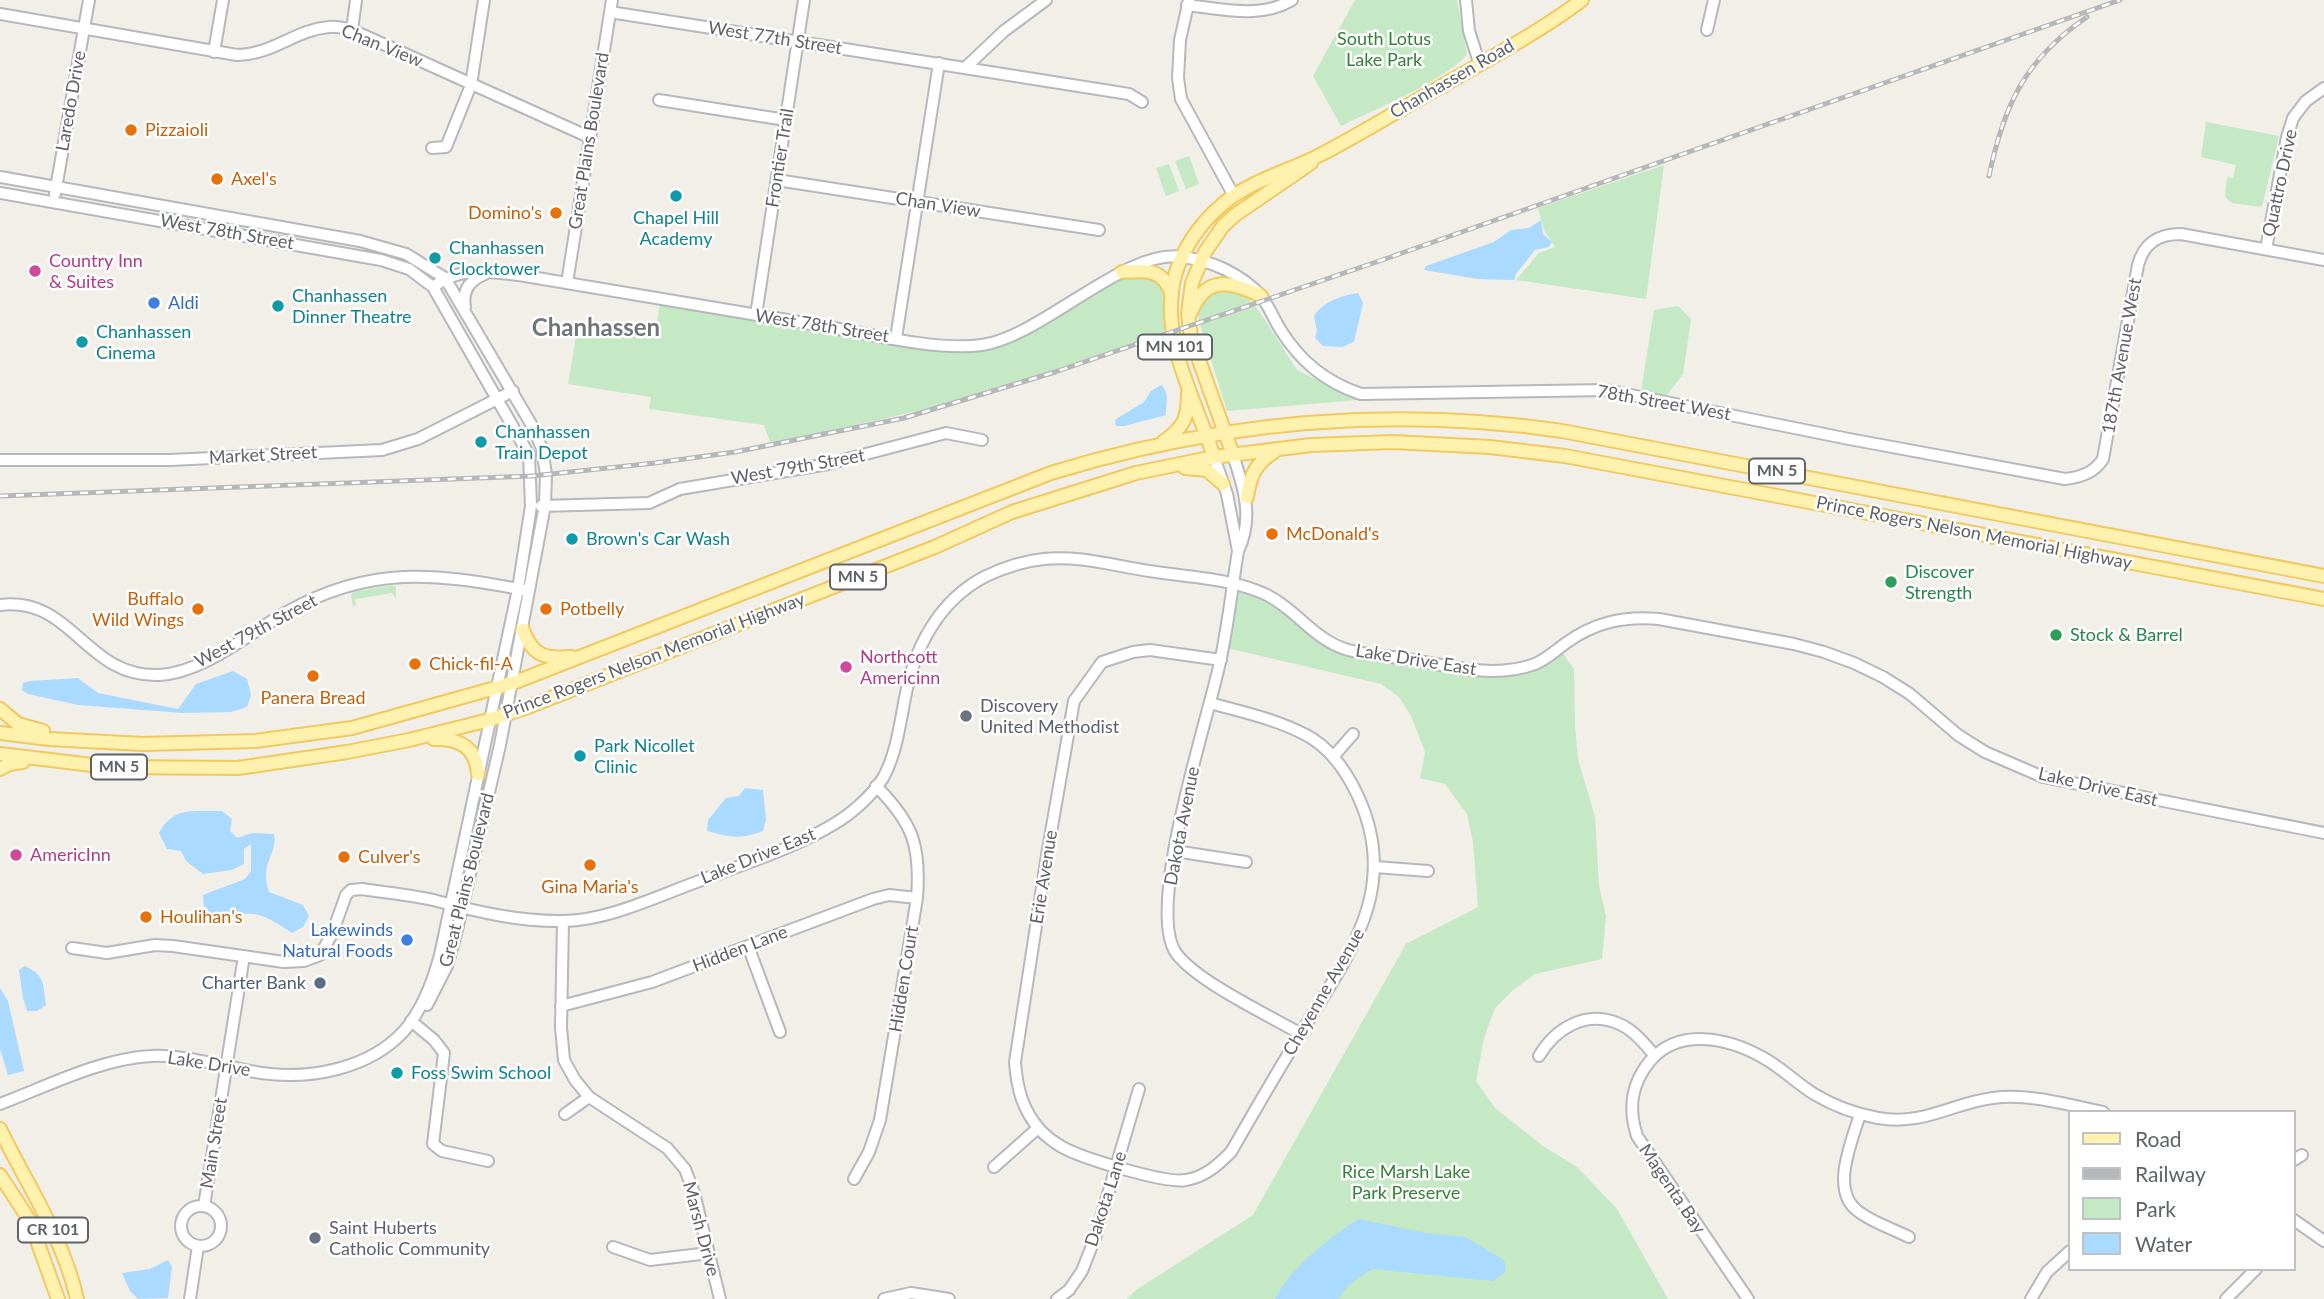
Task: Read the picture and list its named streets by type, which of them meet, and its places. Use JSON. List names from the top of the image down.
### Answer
{
  "streets": {
    "main road": [
      "Chanhassen Road",
      "MN 101",
      "MN 5",
      "Prince Rogers Nelson Memorial Highway",
      "CR 101"
    ],
    "street": [
      "West 77th Street",
      "Chan View",
      "Laredo Drive",
      "Great Plains Boulevard",
      "Frontier Trail",
      "Quattro Drive",
      "West 78th Street",
      "187th Avenue West",
      "78th Street West",
      "Market Street",
      "West 79th Street",
      "Lake Drive East",
      "Dakota Avenue",
      "Erie Avenue",
      "Hidden Lane",
      "Hidden Court",
      "Cheyenne Avenue",
      "Lake Drive",
      "Main Street",
      "Magenta Bay",
      "Dakota Lane",
      "Marsh Drive"
    ]
  },
  "crossings": [
    ["West 77th Street", "Great Plains Boulevard"],
    ["West 77th Street", "Frontier Trail"],
    ["Chan View", "Laredo Drive"],
    ["Chan View", "Great Plains Boulevard"],
    ["Chan View", "Frontier Trail"],
    ["Chanhassen Road", "West 78th Street"],
    ["Chanhassen Road", "78th Street West"],
    ["Chanhassen Road", "Prince Rogers Nelson Memorial Highway"],
    ["Chanhassen Road", "Dakota Avenue"],
    ["Laredo Drive", "West 78th Street"],
    ["Great Plains Boulevard", "West 78th Street"],
    ["Great Plains Boulevard", "Market Street"],
    ["Great Plains Boulevard", "West 79th Street"],
    ["Great Plains Boulevard", "Prince Rogers Nelson Memorial Highway"],
    ["Great Plains Boulevard", "Lake Drive East"],
    ["Great Plains Boulevard", "Lake Drive"],
    ["Frontier Trail", "West 78th Street"],
    ["Quattro Drive", "187th Avenue West"],
    ["187th Avenue West", "78th Street West"],
    ["Prince Rogers Nelson Memorial Highway", "Dakota Avenue"],
    ["Lake Drive East", "Dakota Avenue"],
    ["Lake Drive East", "Hidden Court"],
    ["Lake Drive East", "Main Street"],
    ["Lake Drive East", "Marsh Drive"],
    ["Dakota Avenue", "Erie Avenue"],
    ["Dakota Avenue", "Cheyenne Avenue"],
    ["Erie Avenue", "Cheyenne Avenue"],
    ["Erie Avenue", "Dakota Lane"],
    ["Hidden Lane", "Hidden Court"],
    ["Hidden Lane", "Marsh Drive"],
    ["Cheyenne Avenue", "Dakota Lane"],
    ["Lake Drive", "Main Street"]
  ],
  "districts": ["Chanhassen"],
  "parks": ["South Lotus Lake Park", "Rice Marsh Lake Park Preserve"],
  "places": [
    "Pizzaioli",
    "Axel's",
    "Chapel Hill Academy",
    "Domino's",
    "Chanhassen Clocktower",
    "Country Inn & Suites",
    "Aldi",
    "Chanhassen Dinner Theatre",
    "Chanhassen Cinema",
    "Chanhassen Train Depot",
    "McDonald's",
    "Brown's Car Wash",
    "Discover Strength",
    "Buffalo Wild Wings",
    "Potbelly",
    "Stock & Barrel",
    "Chick-fil-A",
    "Northcott Americinn",
    "Panera Bread",
    "Discovery United Methodist",
    "Park Nicollet Clinic",
    "AmericInn",
    "Culver's",
    "Gina Maria's",
    "Houlihan's",
    "Lakewinds Natural Foods",
    "Charter Bank",
    "Foss Swim School",
    "Saint Huberts Catholic Community"
  ],
  "legend": [
    "Road",
    "Railway",
    "Park",
    "Water"
  ]
}
